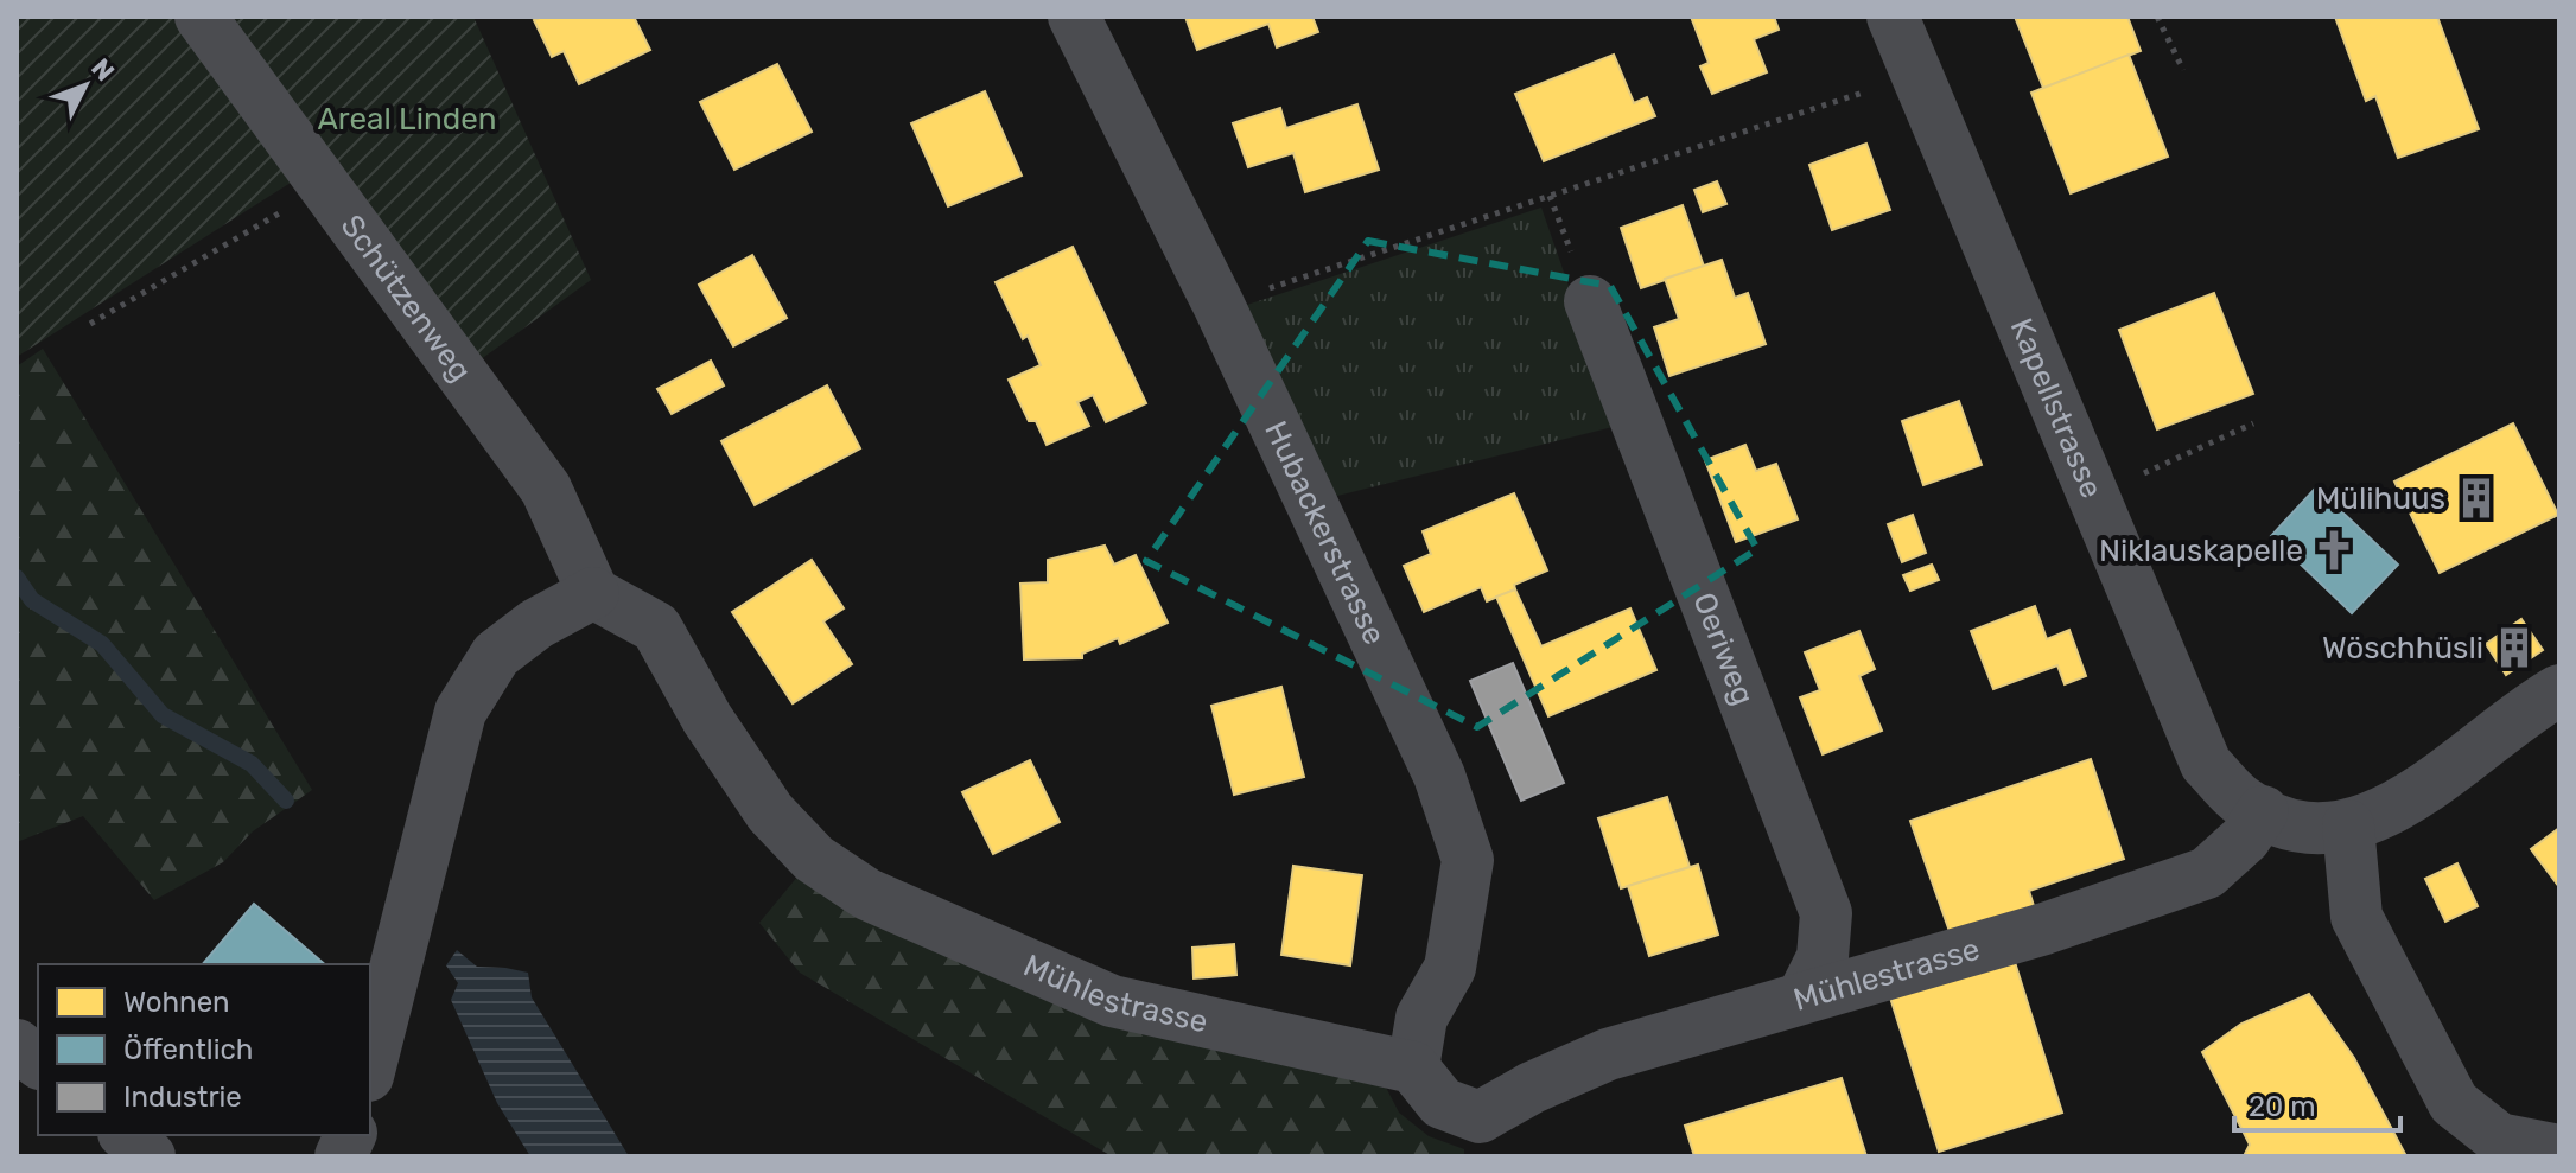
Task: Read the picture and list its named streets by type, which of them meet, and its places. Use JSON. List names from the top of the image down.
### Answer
{
  "streets": {
    "street": [
      "Schützenweg",
      "Kapellstrasse",
      "Hubackerstrasse",
      "Oeriweg",
      "Mühlestrasse"
    ]
  },
  "crossings": [
    ["Schützenweg", "Mühlestrasse"],
    ["Kapellstrasse", "Mühlestrasse"],
    ["Hubackerstrasse", "Mühlestrasse"],
    ["Oeriweg", "Mühlestrasse"]
  ],
  "parks": ["Areal Linden"],
  "places": {
    "building": ["Mülihuus", "Wöschhüsli"],
    "church": ["Niklauskapelle"]
  },
  "legend": ["Wohnen", "Öffentlich", "Industrie"],
  "scale_bar": "20 m",
  "north": "top right"
}
